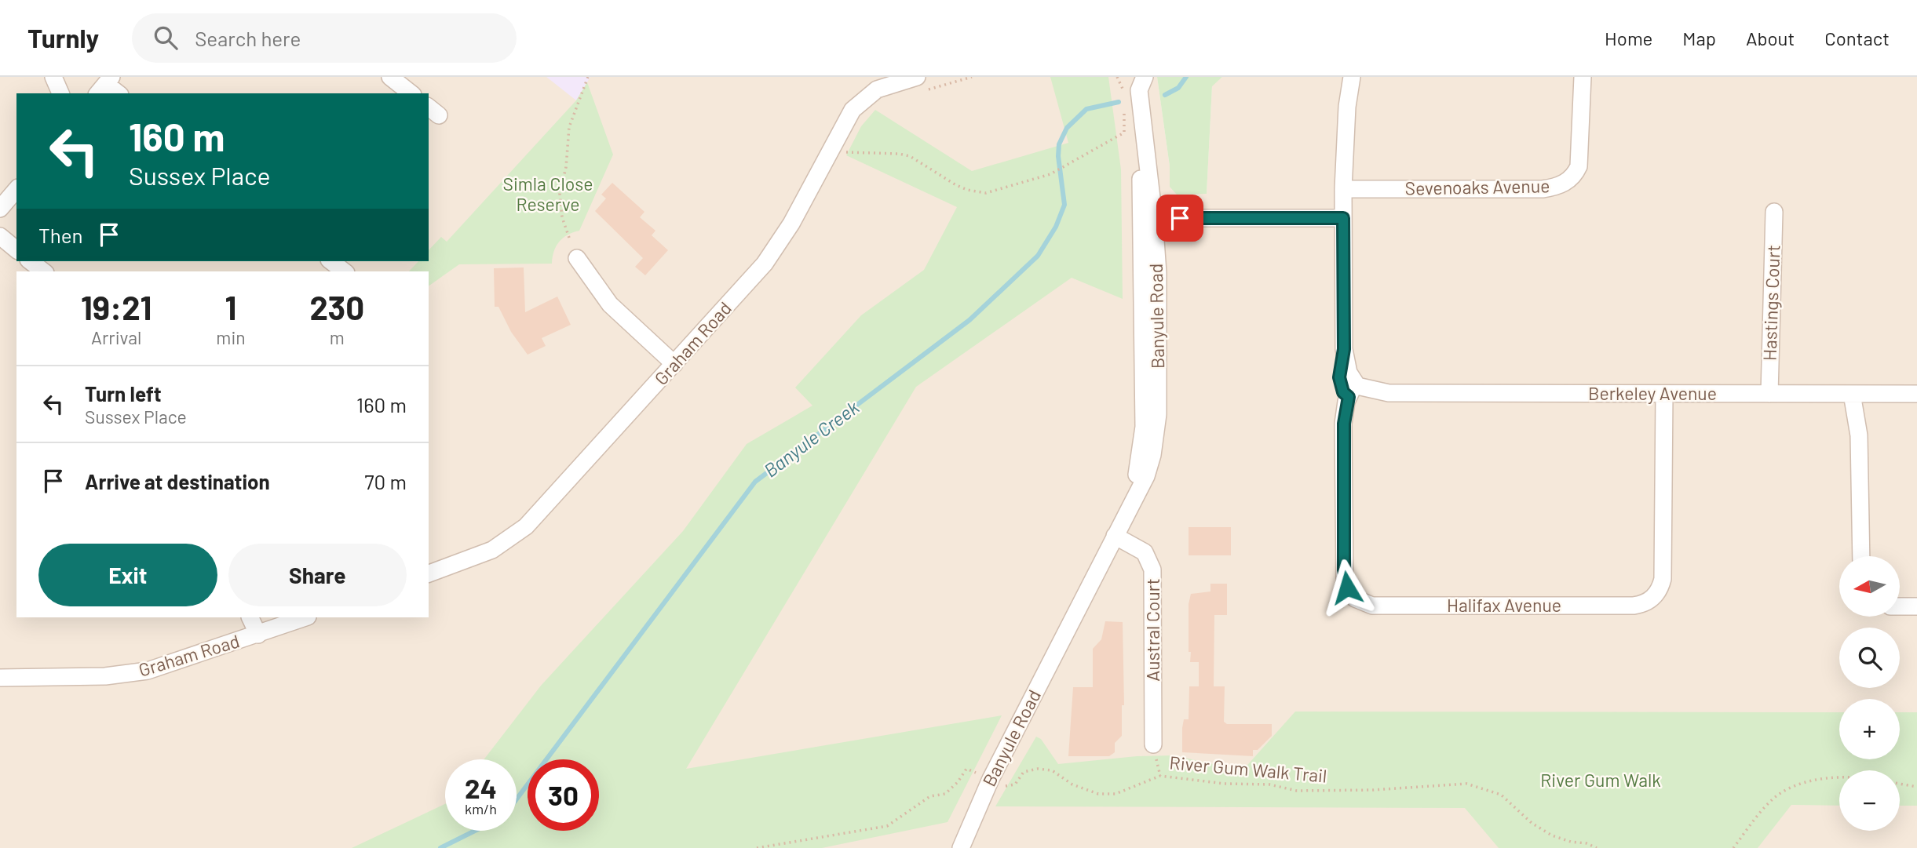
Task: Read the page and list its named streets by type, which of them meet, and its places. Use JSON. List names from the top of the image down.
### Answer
{
  "streets": {
    "street": [
      "Sevenoaks Avenue",
      "Hastings Court",
      "Banyule Road",
      "Graham Road",
      "Berkeley Avenue",
      "Halifax Avenue",
      "Austral Court"
    ],
    "path": ["River Gum Walk Trail"]
  },
  "crossings": [
    ["Sevenoaks Avenue", "Halifax Avenue"],
    ["Hastings Court", "Berkeley Avenue"],
    ["Banyule Road", "Austral Court"],
    ["Banyule Road", "River Gum Walk Trail"],
    ["Berkeley Avenue", "Halifax Avenue"]
  ],
  "water": ["Banyule Creek"],
  "parks": ["Simla Close Reserve", "River Gum Walk"],
  "north": "left",
  "page": {
    "header": "Turnly",
    "search": "Search here",
    "nav": [
      "Home",
      "Map",
      "About",
      "Contact"
    ],
    "turn": ["160 m", "Sussex Place"],
    "then": "Then",
    "eta": [
      "19:21",
      "Arrival",
      "1",
      "min",
      "230",
      "m"
    ],
    "list": [
      {
        "name": "Turn left",
        "note": "Sussex Place",
        "value": "160 m"
      },
      {
        "name": "Arrive at destination",
        "value": "70 m"
      }
    ],
    "buttons": ["Exit", "Share"],
    "map_buttons": ["+", "−"],
    "speed": "24 km/h",
    "limit": "30"
  }
}
